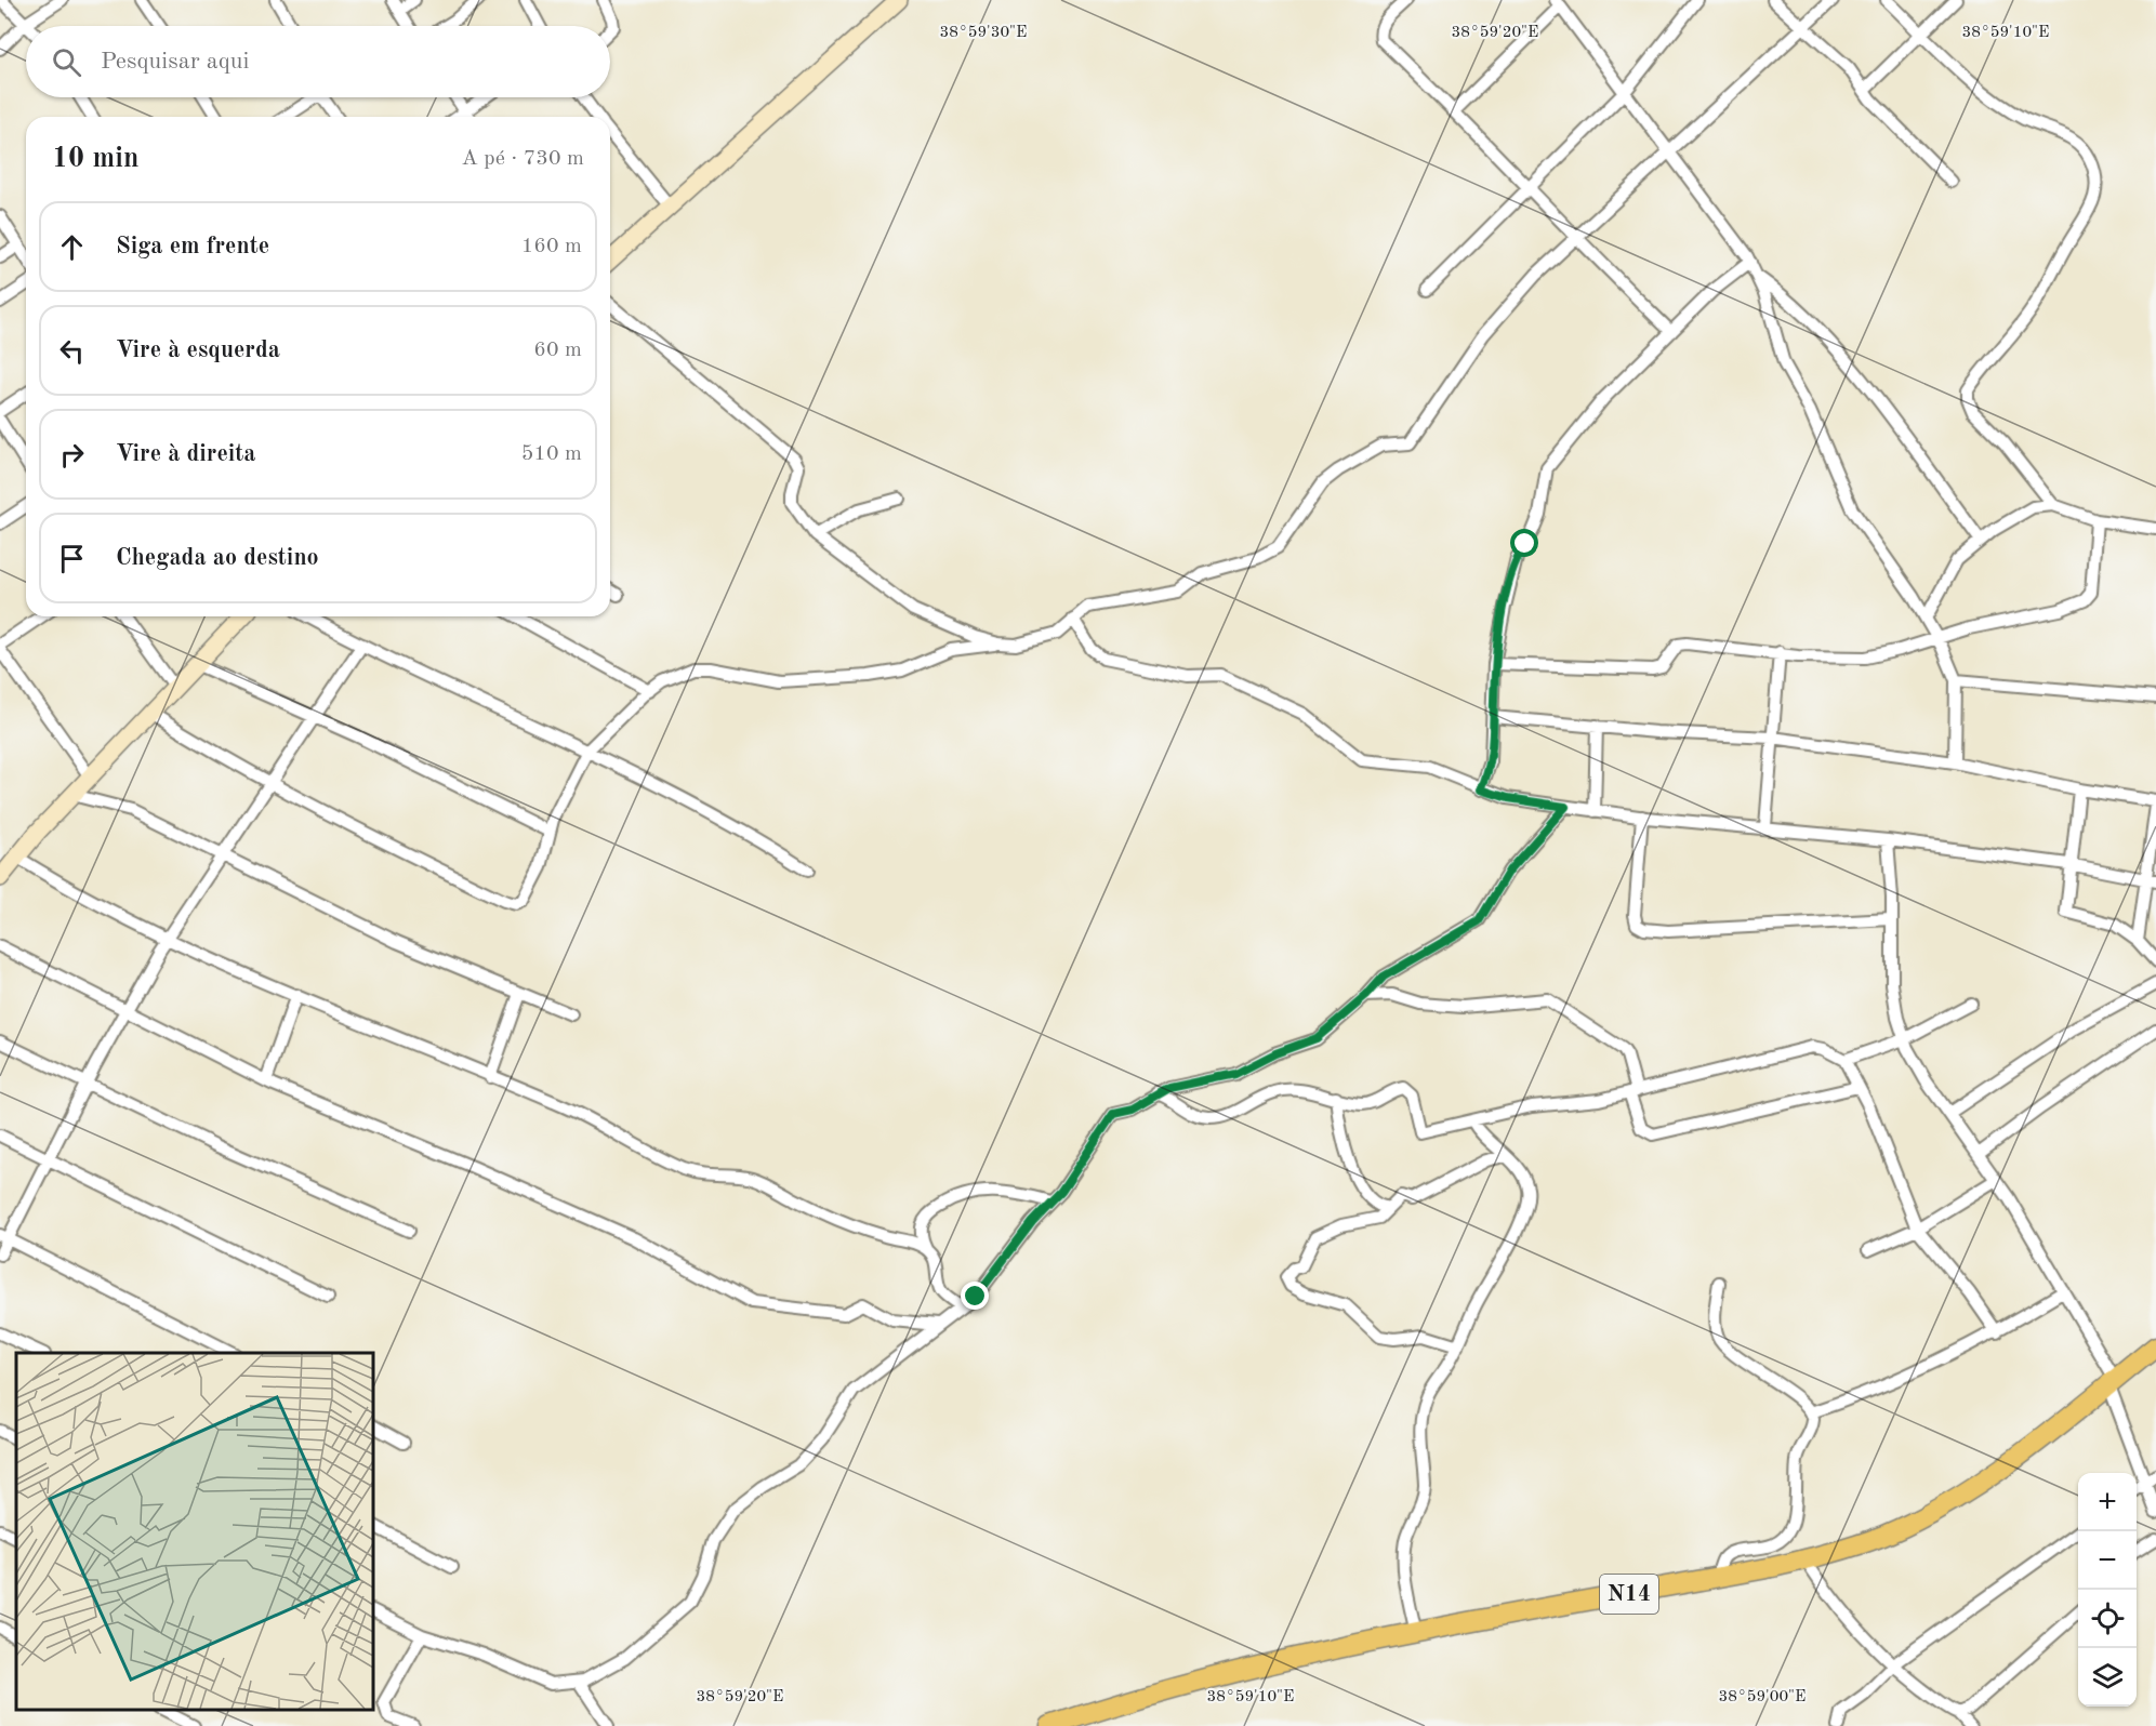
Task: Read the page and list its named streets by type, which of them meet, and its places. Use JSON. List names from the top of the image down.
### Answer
{
  "streets": {
    "main road": ["N14"]
  },
  "page": {
    "search": "Pesquisar aqui",
    "heading": ["10 min", "A pé · 730 m"],
    "list": [
      ["Siga em frente", "160 m"],
      ["Vire à esquerda", "60 m"],
      ["Vire à direita", "510 m"],
      "Chegada ao destino"
    ],
    "map_buttons": ["+", "−"]
  },
  "coordinates": [
    "38°59'30\"E",
    "38°59'20\"E",
    "38°59'10\"E",
    "38°59'00\"E"
  ]
}
